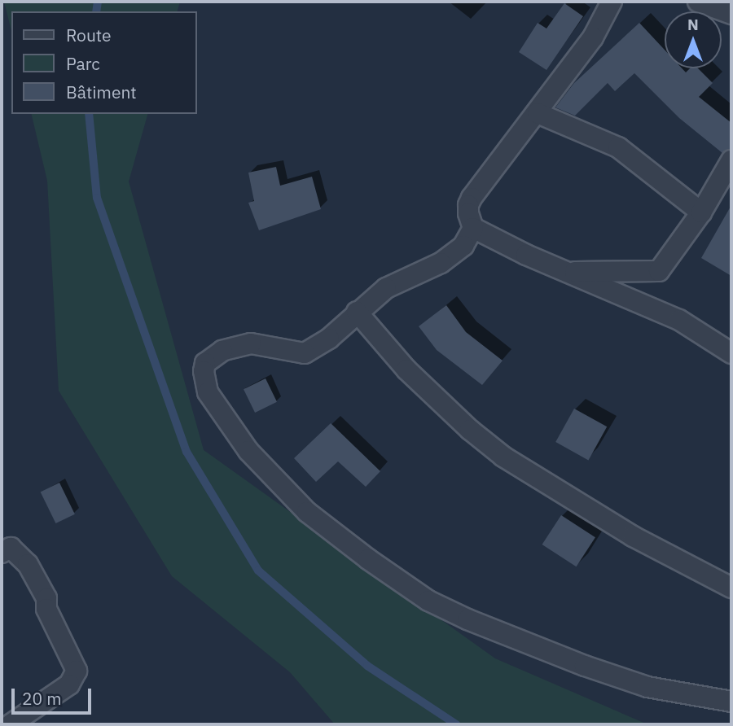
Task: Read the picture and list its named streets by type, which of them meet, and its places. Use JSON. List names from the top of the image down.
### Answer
{
  "legend": ["Route", "Parc", "Bâtiment"],
  "scale_bar": "20 m",
  "north": "top"
}
